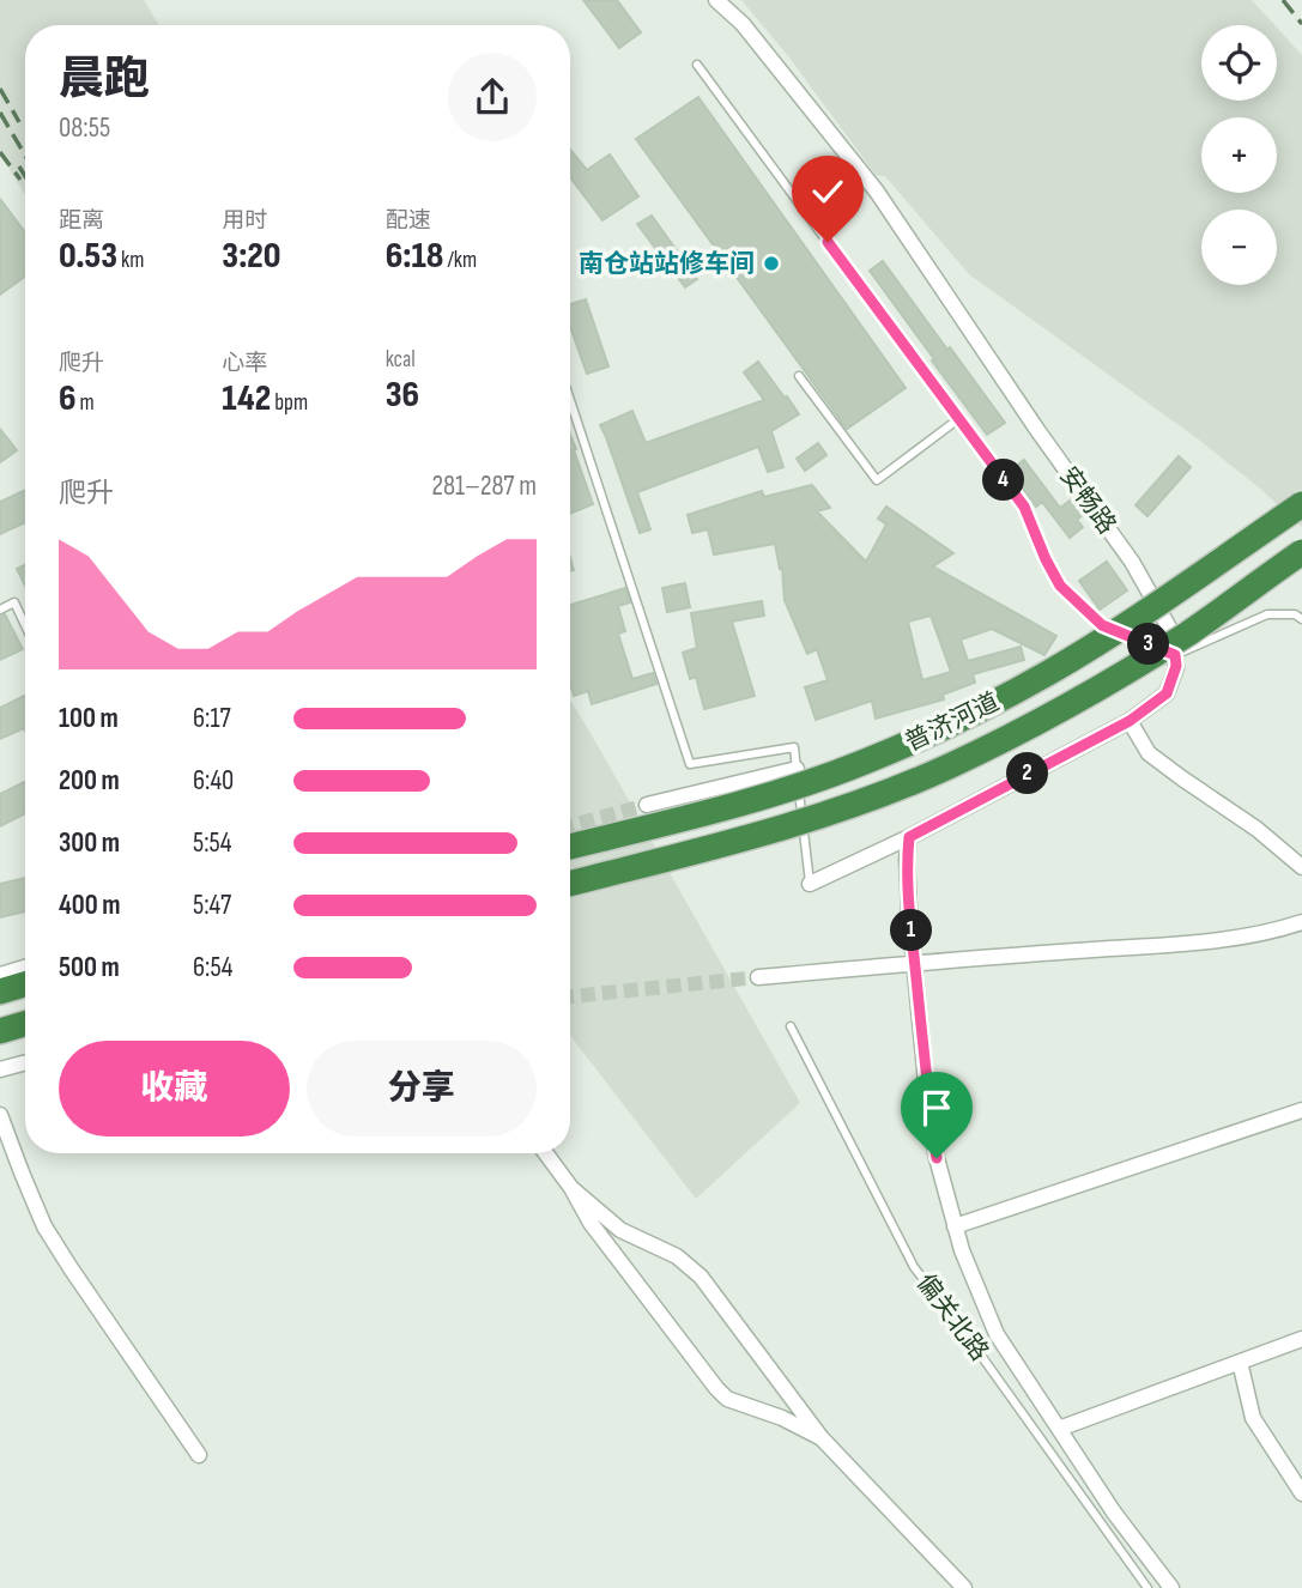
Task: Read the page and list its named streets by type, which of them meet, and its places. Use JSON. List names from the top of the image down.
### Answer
{
  "streets": {
    "highway": ["普济河道"],
    "street": ["安畅路"],
    "lane": ["偏关北路"]
  },
  "places": ["南仓站站修车间"],
  "page": {
    "map_buttons": ["+", "−"],
    "heading": ["晨跑", "08:55"],
    "stats": [
      ["距离", "0.53 km"],
      ["用时", "3:20"],
      ["配速", "6:18 /km"],
      ["爬升", "6 m"],
      ["心率", "142 bpm"],
      ["kcal", "36"]
    ],
    "chart": ["爬升", "281–287 m"],
    "pins": [
      "4",
      "3",
      "2",
      "1"
    ],
    "list": [
      {
        "name": "100 m",
        "note": "6:17"
      },
      {
        "name": "200 m",
        "note": "6:40"
      },
      {
        "name": "300 m",
        "note": "5:54"
      },
      {
        "name": "400 m",
        "note": "5:47"
      },
      {
        "name": "500 m",
        "note": "6:54"
      }
    ],
    "buttons": ["收藏", "分享"]
  }
}
